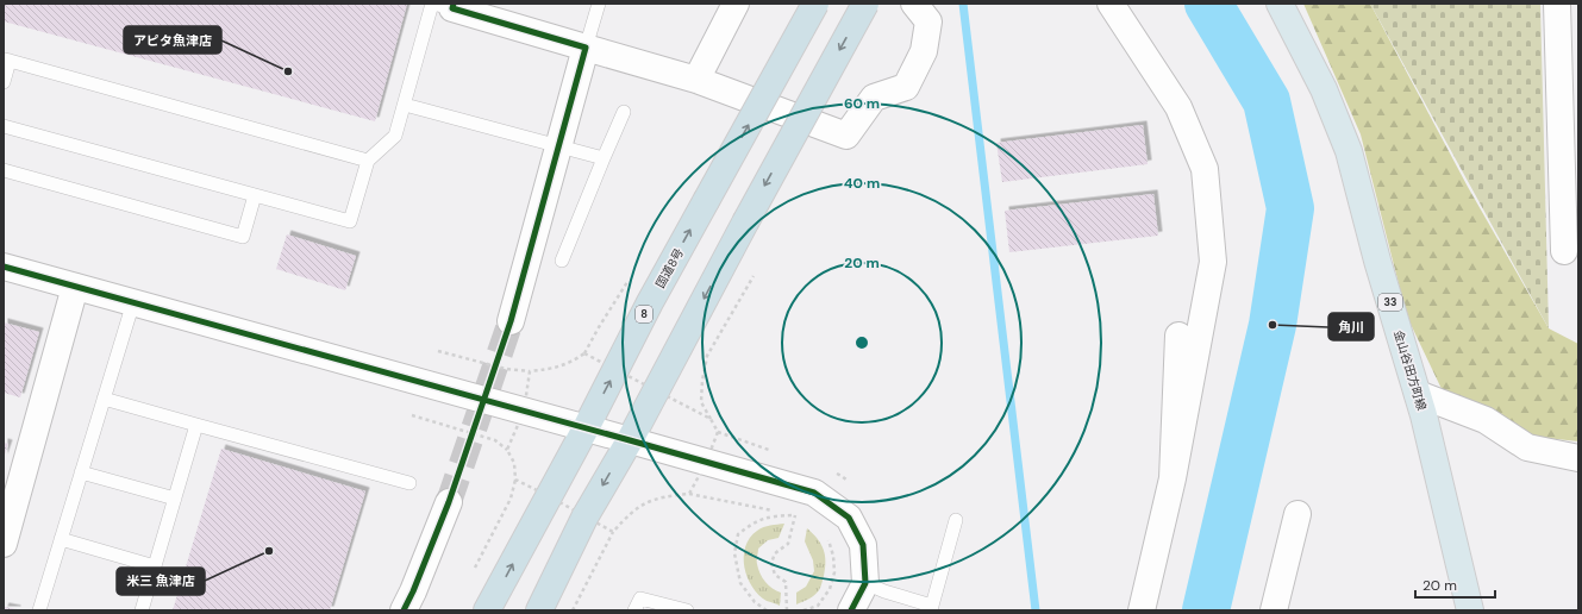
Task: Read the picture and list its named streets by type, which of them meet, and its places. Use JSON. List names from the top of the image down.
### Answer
{
  "streets": {
    "highway": ["国道8号", "8"],
    "main road": ["33", "金山谷田方町線"]
  },
  "places": ["アピタ魚津店", "角川", "米三 魚津店"],
  "scale_bar": "20 m",
  "rings": ["60 m", "40 m", "20 m"]
}
